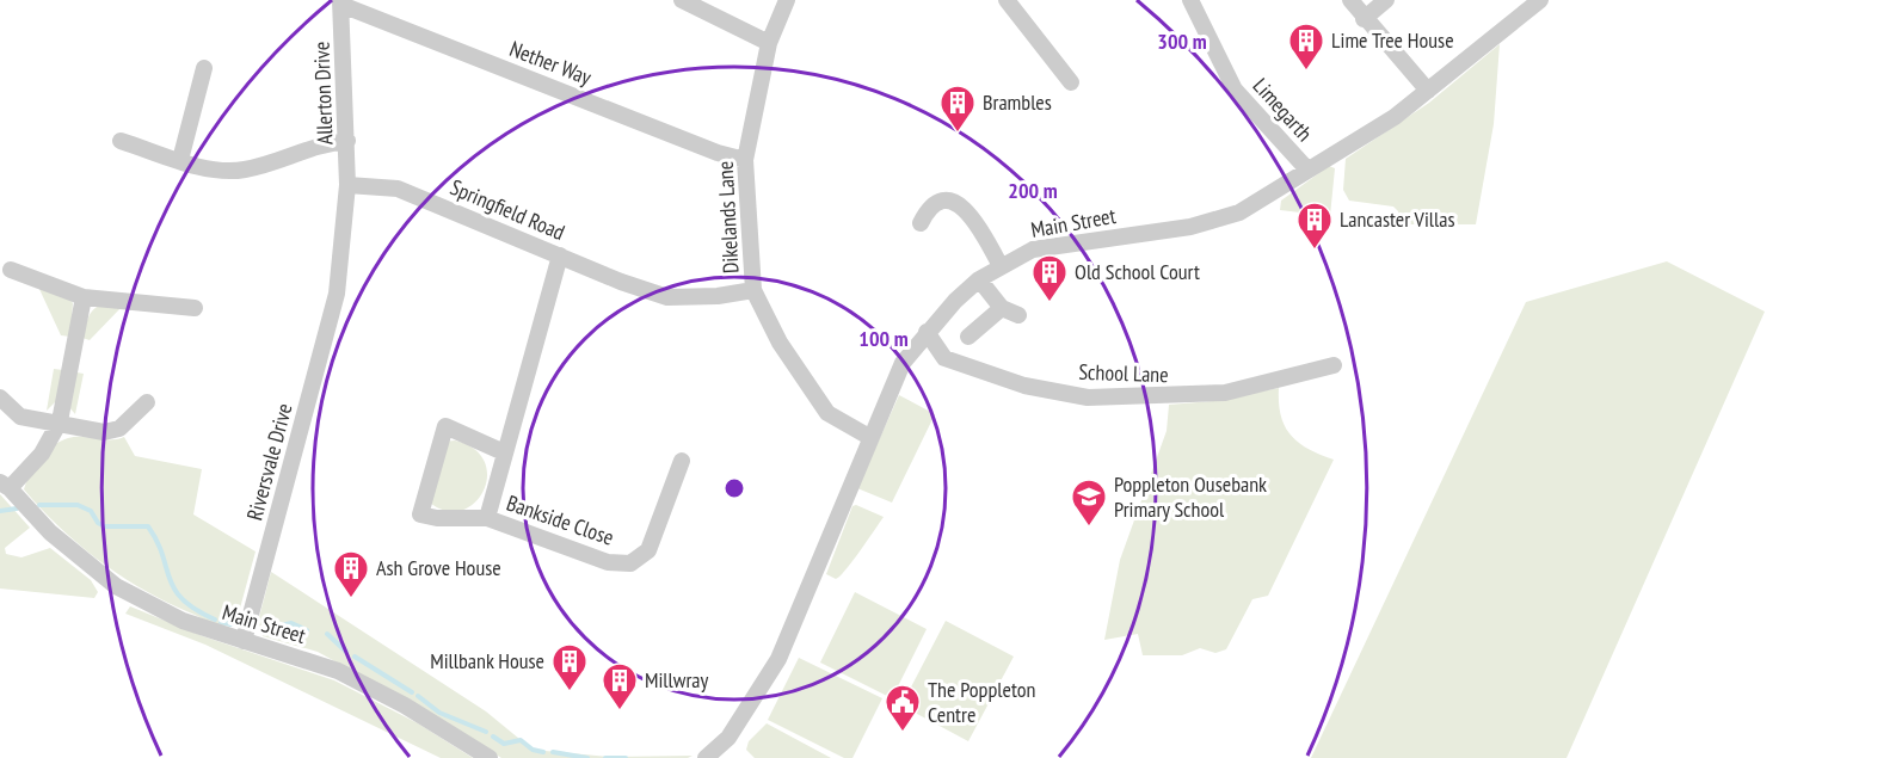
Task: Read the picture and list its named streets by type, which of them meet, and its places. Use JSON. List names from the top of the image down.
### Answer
{
  "streets": {
    "street": [
      "Nether Way",
      "Allerton Drive",
      "Limegarth",
      "Springfield Road",
      "Dikelands Lane",
      "Main Street",
      "School Lane",
      "Riversvale Drive",
      "Bankside Close"
    ]
  },
  "crossings": [
    ["Nether Way", "Allerton Drive"],
    ["Nether Way", "Dikelands Lane"],
    ["Allerton Drive", "Springfield Road"],
    ["Allerton Drive", "Riversvale Drive"],
    ["Limegarth", "Main Street"],
    ["Springfield Road", "Dikelands Lane"],
    ["Springfield Road", "Riversvale Drive"],
    ["Springfield Road", "Bankside Close"],
    ["Dikelands Lane", "Main Street"],
    ["Main Street", "School Lane"],
    ["Main Street", "Riversvale Drive"]
  ],
  "places": {
    "building": [
      "Lime Tree House",
      "Brambles",
      "Lancaster Villas",
      "Old School Court",
      "Ash Grove House",
      "Millbank House",
      "Millwray"
    ],
    "school or university": ["Poppleton Ousebank Primary School"],
    "public building": ["The Poppleton Centre"]
  },
  "rings": ["300 m", "200 m", "100 m"]
}
